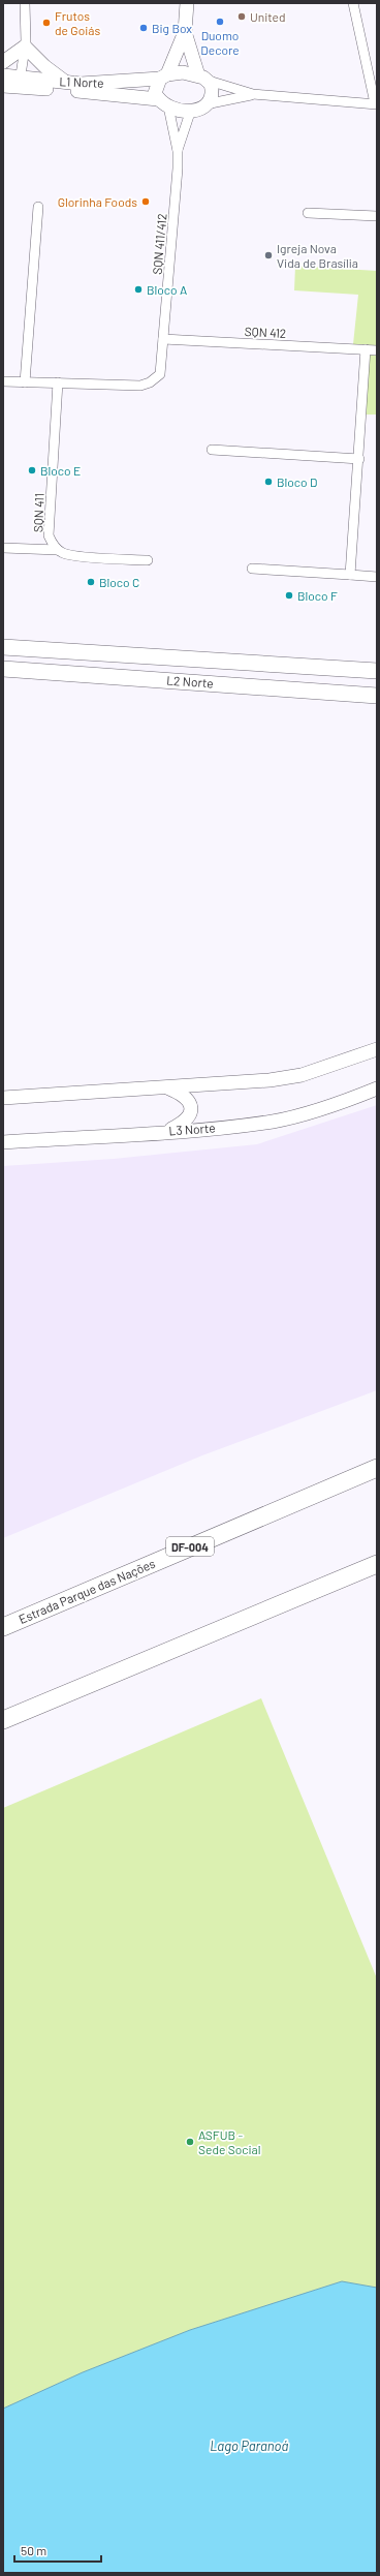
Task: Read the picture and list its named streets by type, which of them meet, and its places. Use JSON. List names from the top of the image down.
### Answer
{
  "streets": {
    "highway": ["DF-004", "Estrada Parque das Nações"],
    "main road": ["L1 Norte", "L2 Norte", "L3 Norte"],
    "street": ["SQN 411/412", "SQN 412", "SQN 411"]
  },
  "crossings": [
    ["L1 Norte", "SQN 411/412"],
    ["SQN 411/412", "SQN 412"]
  ],
  "water": ["Lago Paranoá"],
  "places": [
    "United",
    "Duomo Decore",
    "Frutos de Goiás",
    "Big Box",
    "Glorinha Foods",
    "Igreja Nova Vida de Brasília",
    "Bloco A",
    "Bloco E",
    "Bloco D",
    "Bloco C",
    "Bloco F",
    "ASFUB - Sede Social"
  ],
  "scale_bar": "50 m"
}
